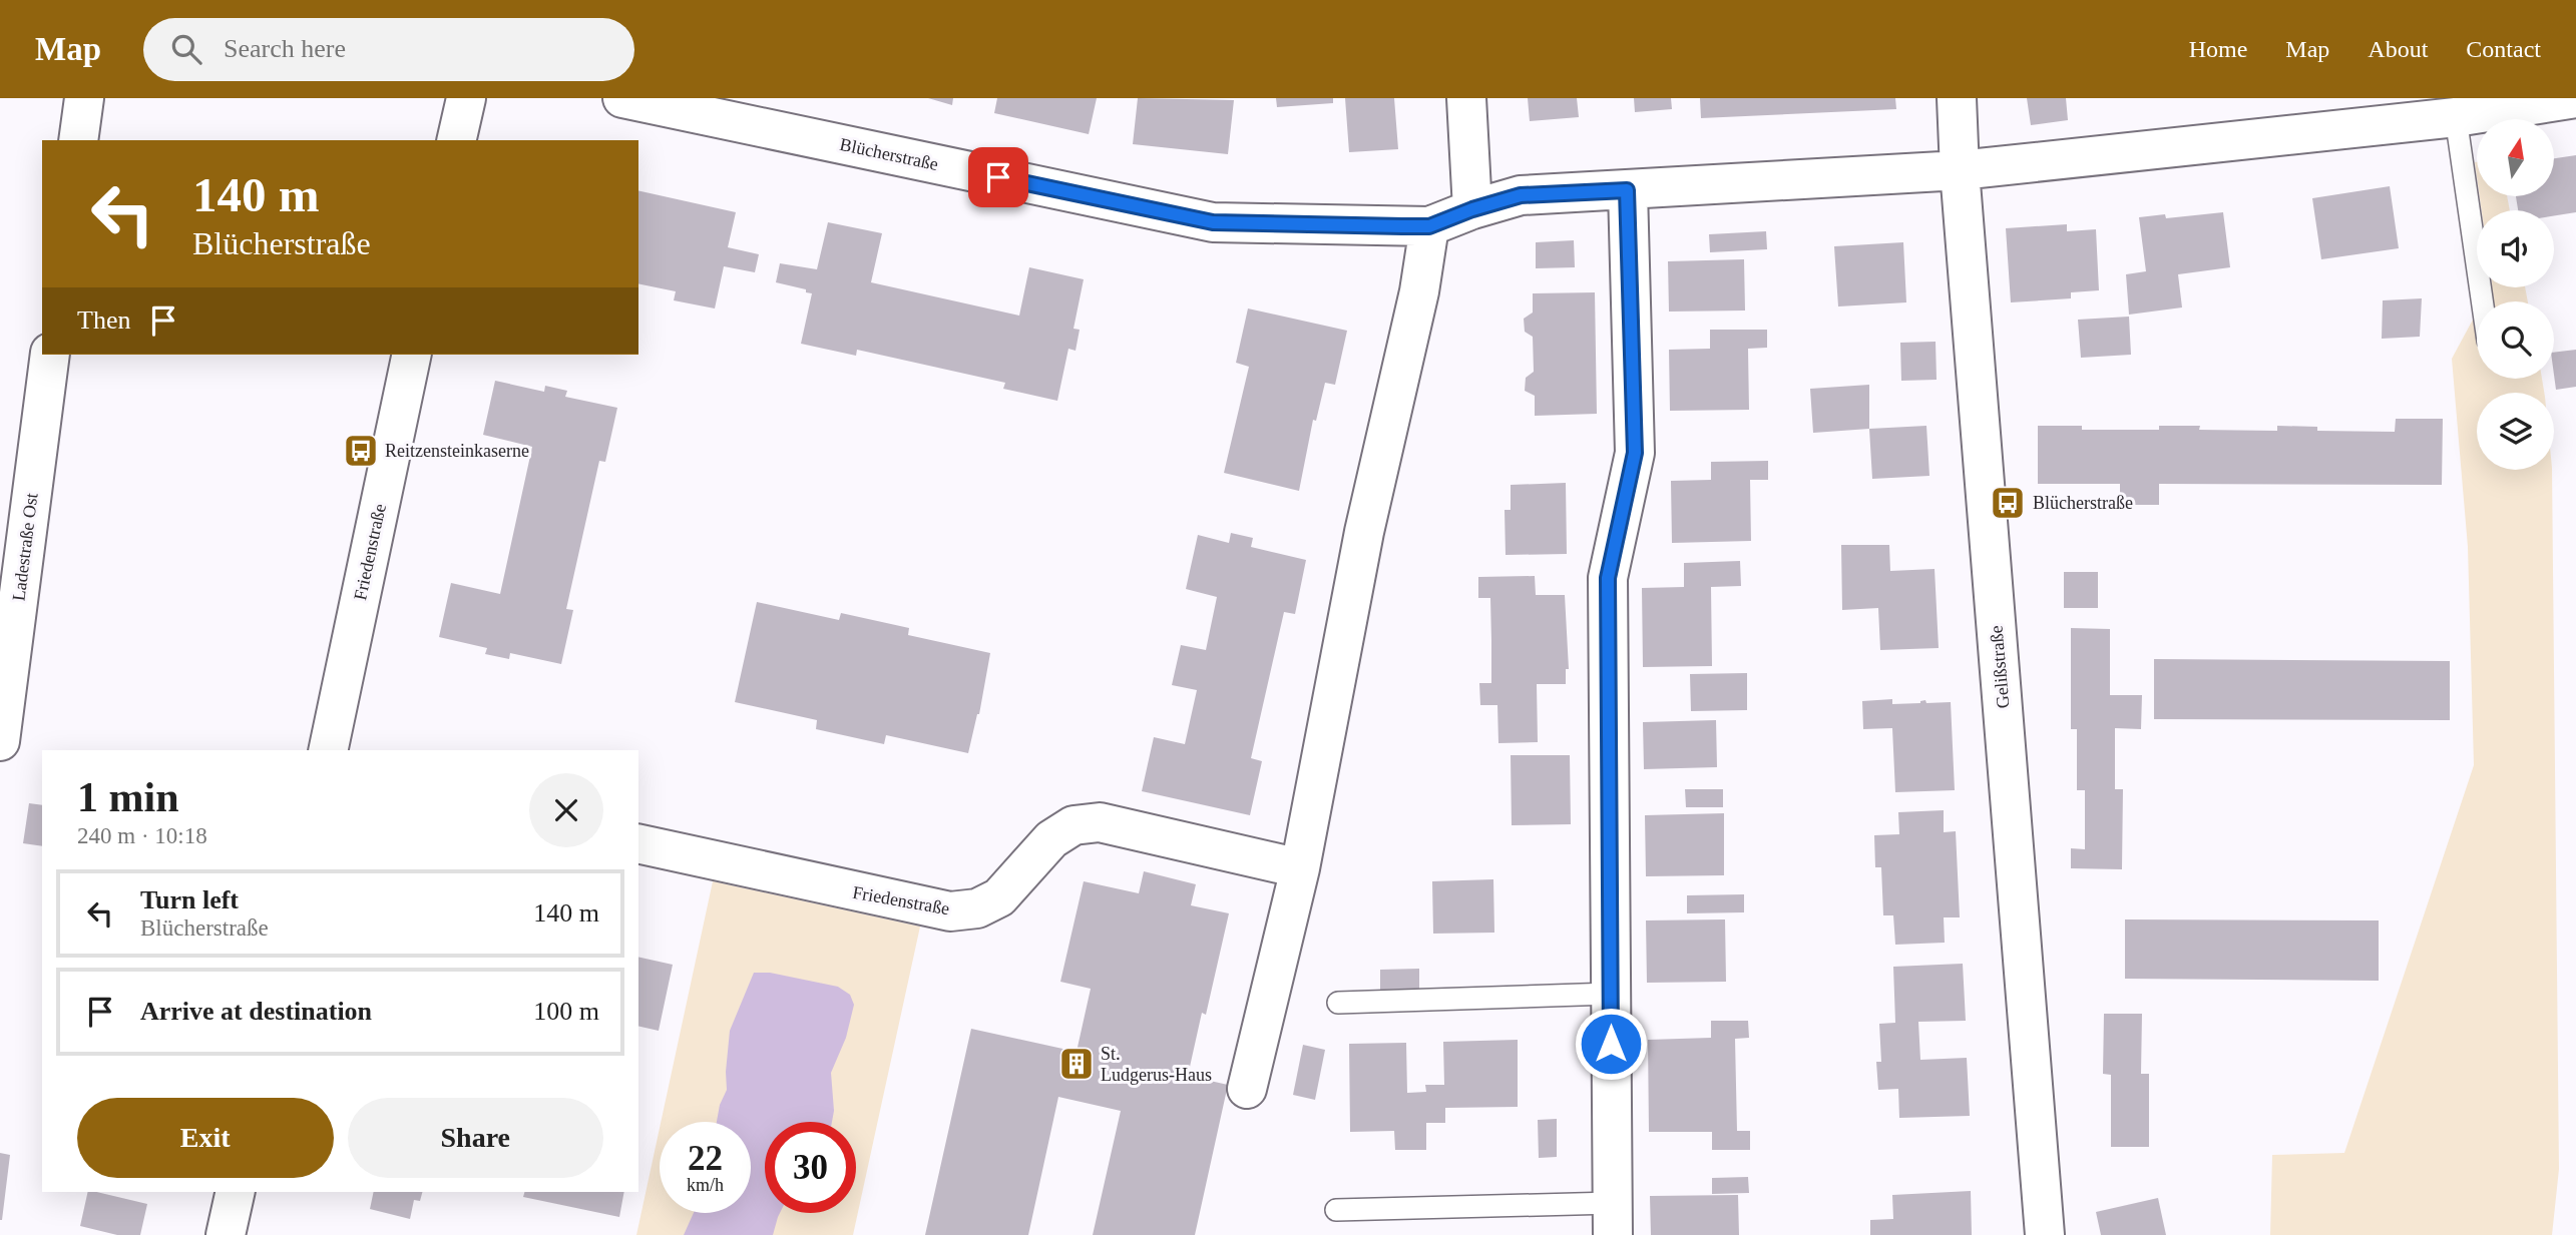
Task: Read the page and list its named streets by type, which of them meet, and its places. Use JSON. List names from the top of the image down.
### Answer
{
  "streets": {
    "street": [
      "Blücherstraße",
      "Ladestraße Ost",
      "Friedenstraße",
      "Gelißstraße"
    ]
  },
  "crossings": [
    ["Blücherstraße", "Gelißstraße"]
  ],
  "places": {
    "bus stop": ["Reitzensteinkaserne", "Blücherstraße"],
    "building": ["St. Ludgerus-Haus"]
  },
  "north": "top",
  "page": {
    "header": "Map",
    "search": "Search here",
    "nav": [
      "Home",
      "Map",
      "About",
      "Contact"
    ],
    "turn": ["140 m", "Blücherstraße"],
    "then": "Then",
    "heading": ["1 min", "240 m · 10:18"],
    "list": [
      {
        "name": "Turn left",
        "note": "Blücherstraße",
        "value": "140 m"
      },
      {
        "name": "Arrive at destination",
        "value": "100 m"
      }
    ],
    "buttons": ["Exit", "Share"],
    "speed": "22 km/h",
    "limit": "30"
  }
}
